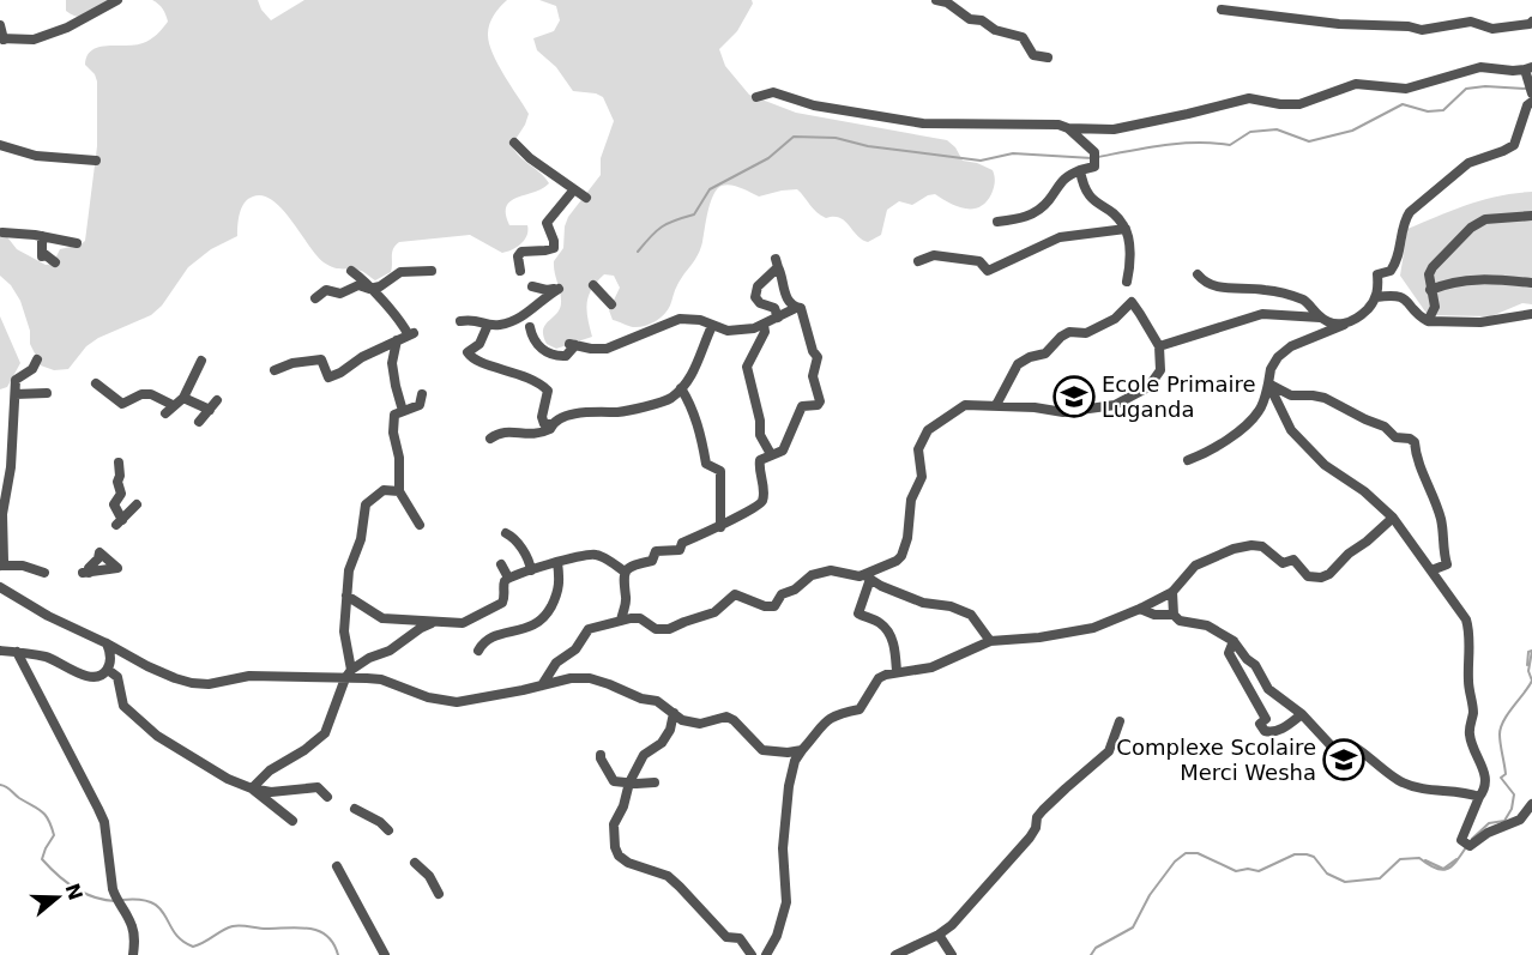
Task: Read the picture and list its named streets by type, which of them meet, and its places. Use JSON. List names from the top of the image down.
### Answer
{
  "places": {
    "school or university": ["Ecole Primaire Luganda", "Complexe Scolaire Merci Wesha"]
  },
  "north": "right"
}
